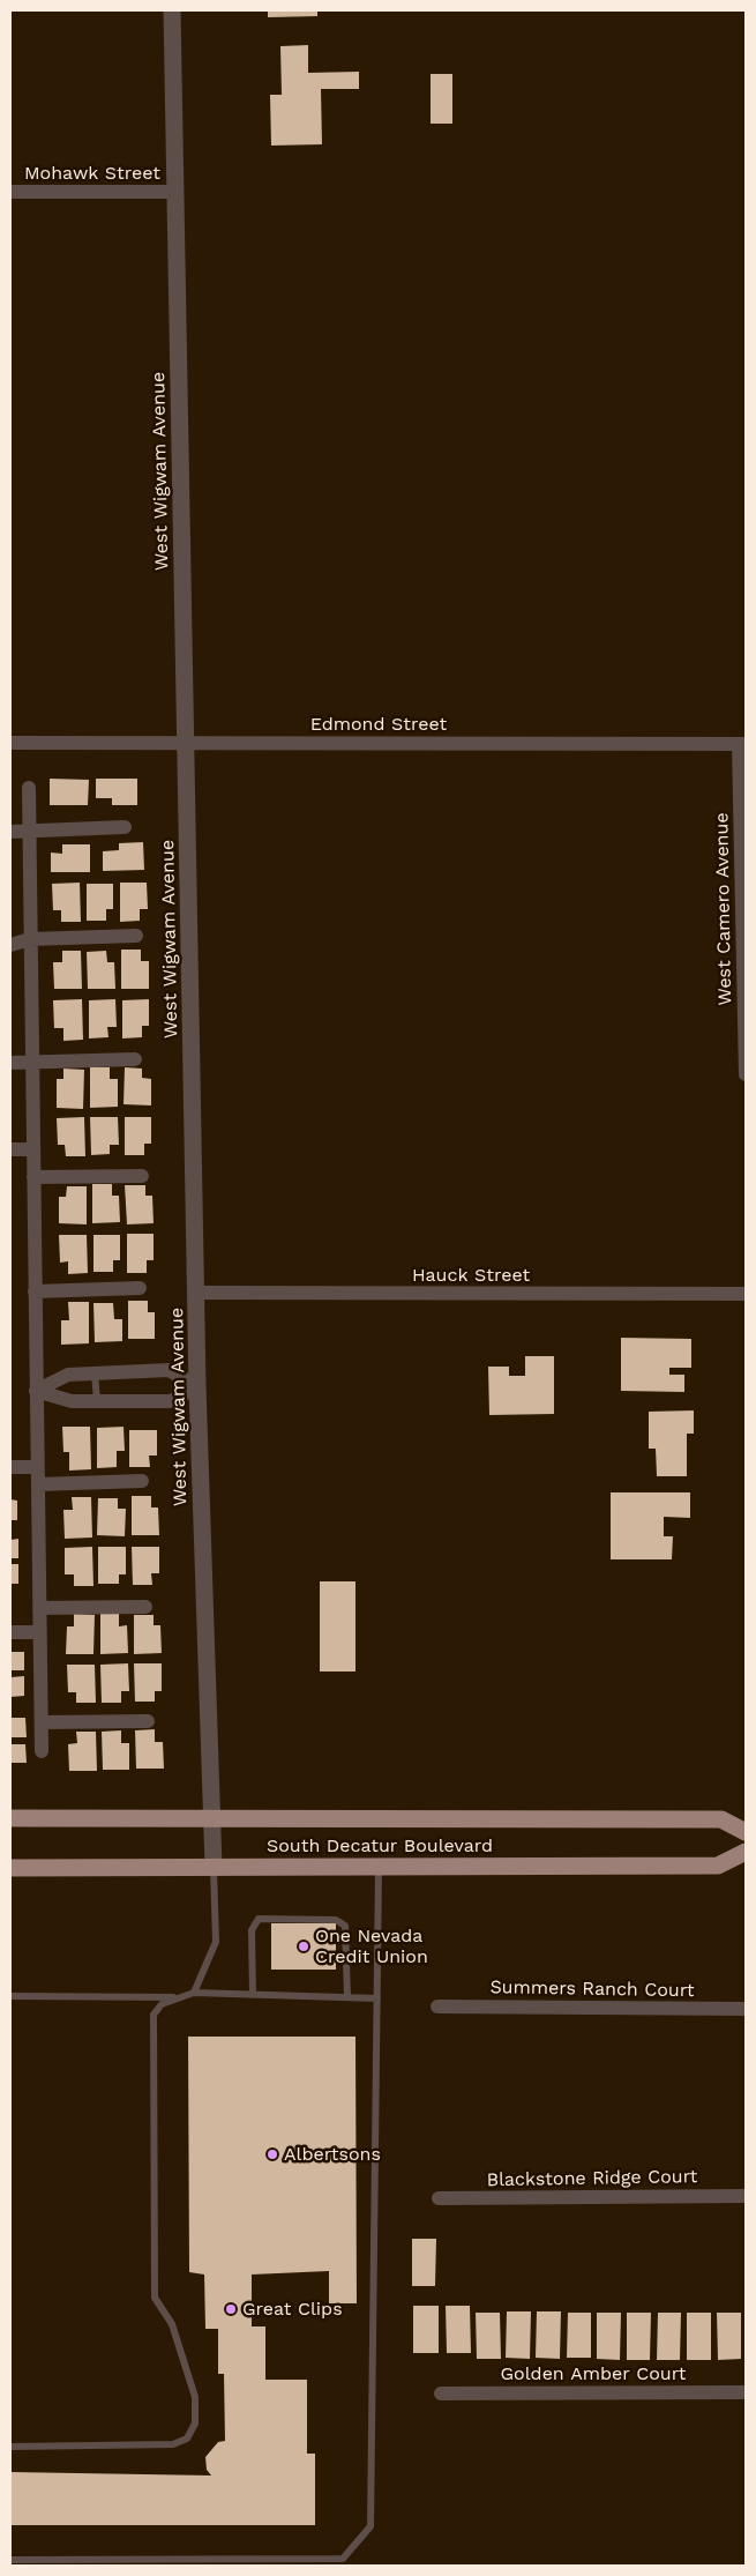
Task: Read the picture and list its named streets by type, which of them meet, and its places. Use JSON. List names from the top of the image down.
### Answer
{
  "streets": {
    "main road": ["South Decatur Boulevard"],
    "street": [
      "Mohawk Street",
      "West Wigwam Avenue",
      "Edmond Street",
      "West Camero Avenue",
      "Hauck Street",
      "Summers Ranch Court",
      "Blackstone Ridge Court",
      "Golden Amber Court"
    ]
  },
  "crossings": [
    ["Mohawk Street", "West Wigwam Avenue"],
    ["West Wigwam Avenue", "Edmond Street"],
    ["West Wigwam Avenue", "Hauck Street"],
    ["West Wigwam Avenue", "South Decatur Boulevard"],
    ["Edmond Street", "West Camero Avenue"]
  ],
  "places": ["One Nevada Credit Union", "Albertsons", "Great Clips"]
}
